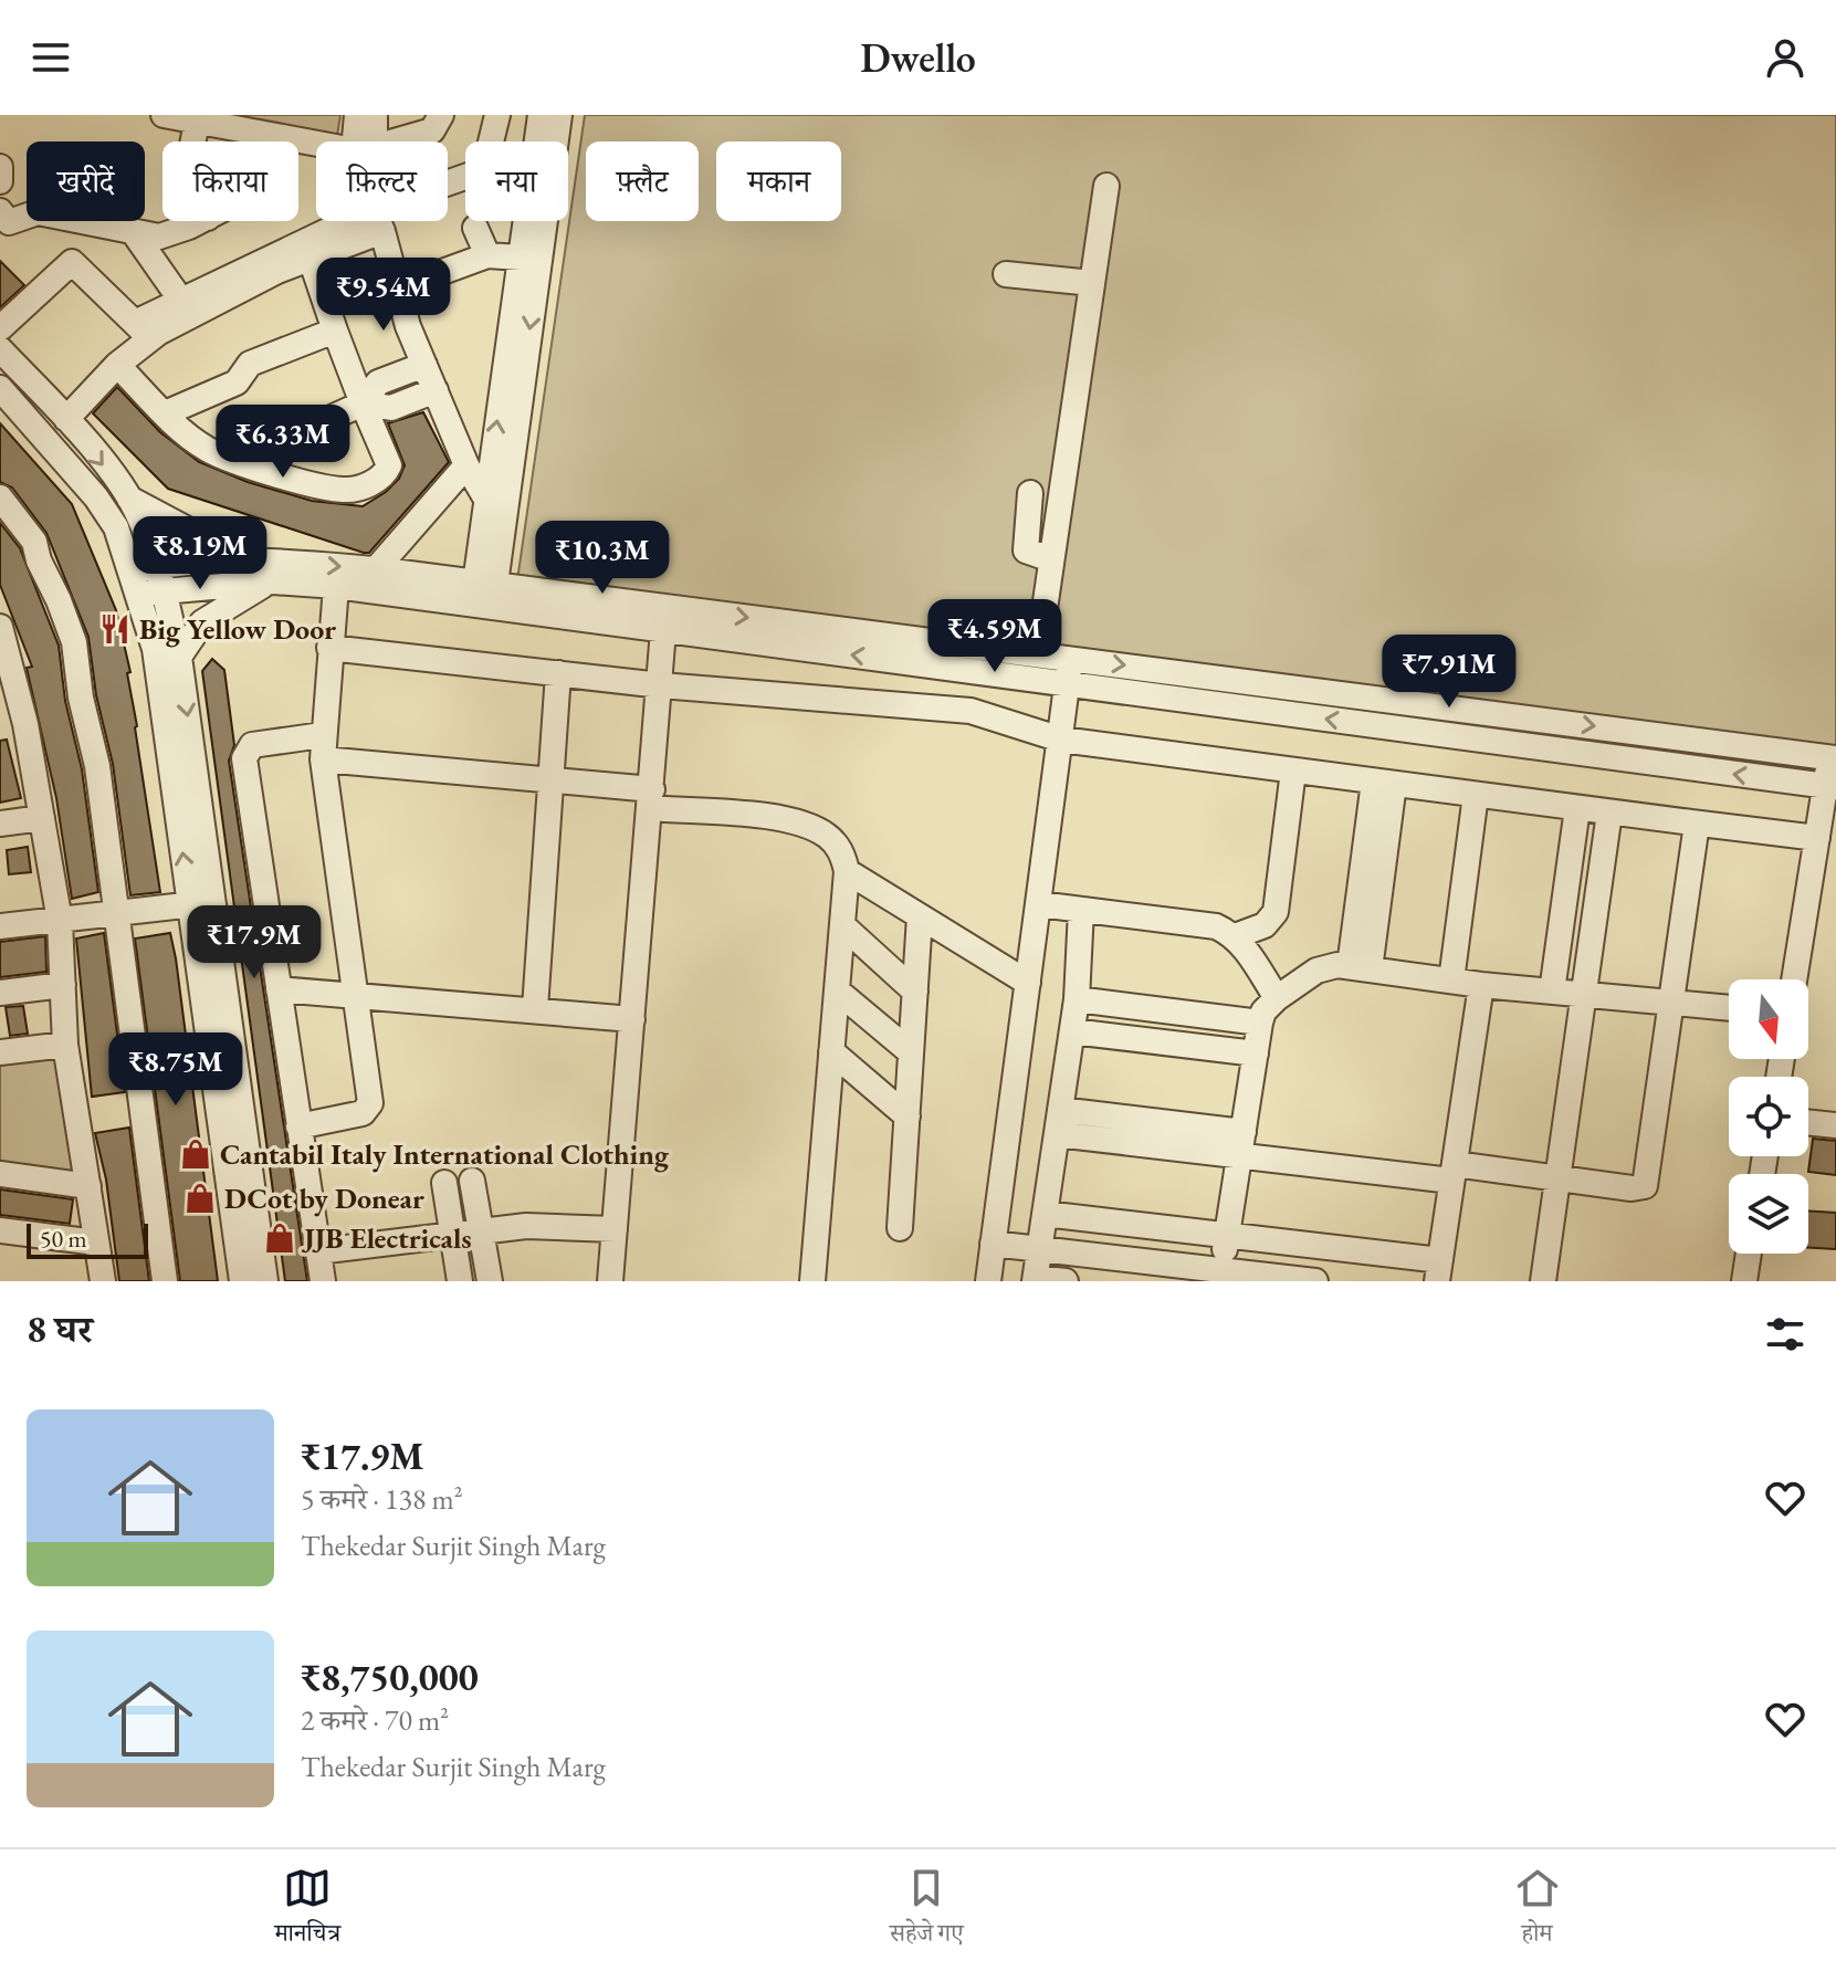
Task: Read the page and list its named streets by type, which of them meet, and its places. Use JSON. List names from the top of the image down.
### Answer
{
  "places": {
    "restaurant": ["Big Yellow Door"],
    "shop": ["Cantabil Italy International Clothing", "DCot by Donear", "JJB Electricals"]
  },
  "scale_bar": "50 m",
  "north": "bottom",
  "page": {
    "header": "Dwello",
    "chip": [
      "खरीदें",
      "किराया",
      "फ़िल्टर",
      "नया",
      "फ़्लैट",
      "मकान"
    ],
    "price": [
      "₹9.54M",
      "₹6.33M",
      "₹8.19M",
      "₹10.3M",
      "₹4.59M",
      "₹7.91M",
      "₹17.9M",
      "₹8.75M"
    ],
    "scale": "50 m",
    "heading": "8 घर",
    "list": [
      {
        "name": "₹17.9M",
        "note": "5 कमरे · 138 m² · Thekedar Surjit Singh Marg"
      },
      {
        "name": "₹8,750,000",
        "note": "2 कमरे · 70 m² · Thekedar Surjit Singh Marg"
      }
    ],
    "tabs": ["मानचित्र", "सहेजे गए", "होम"]
  }
}
